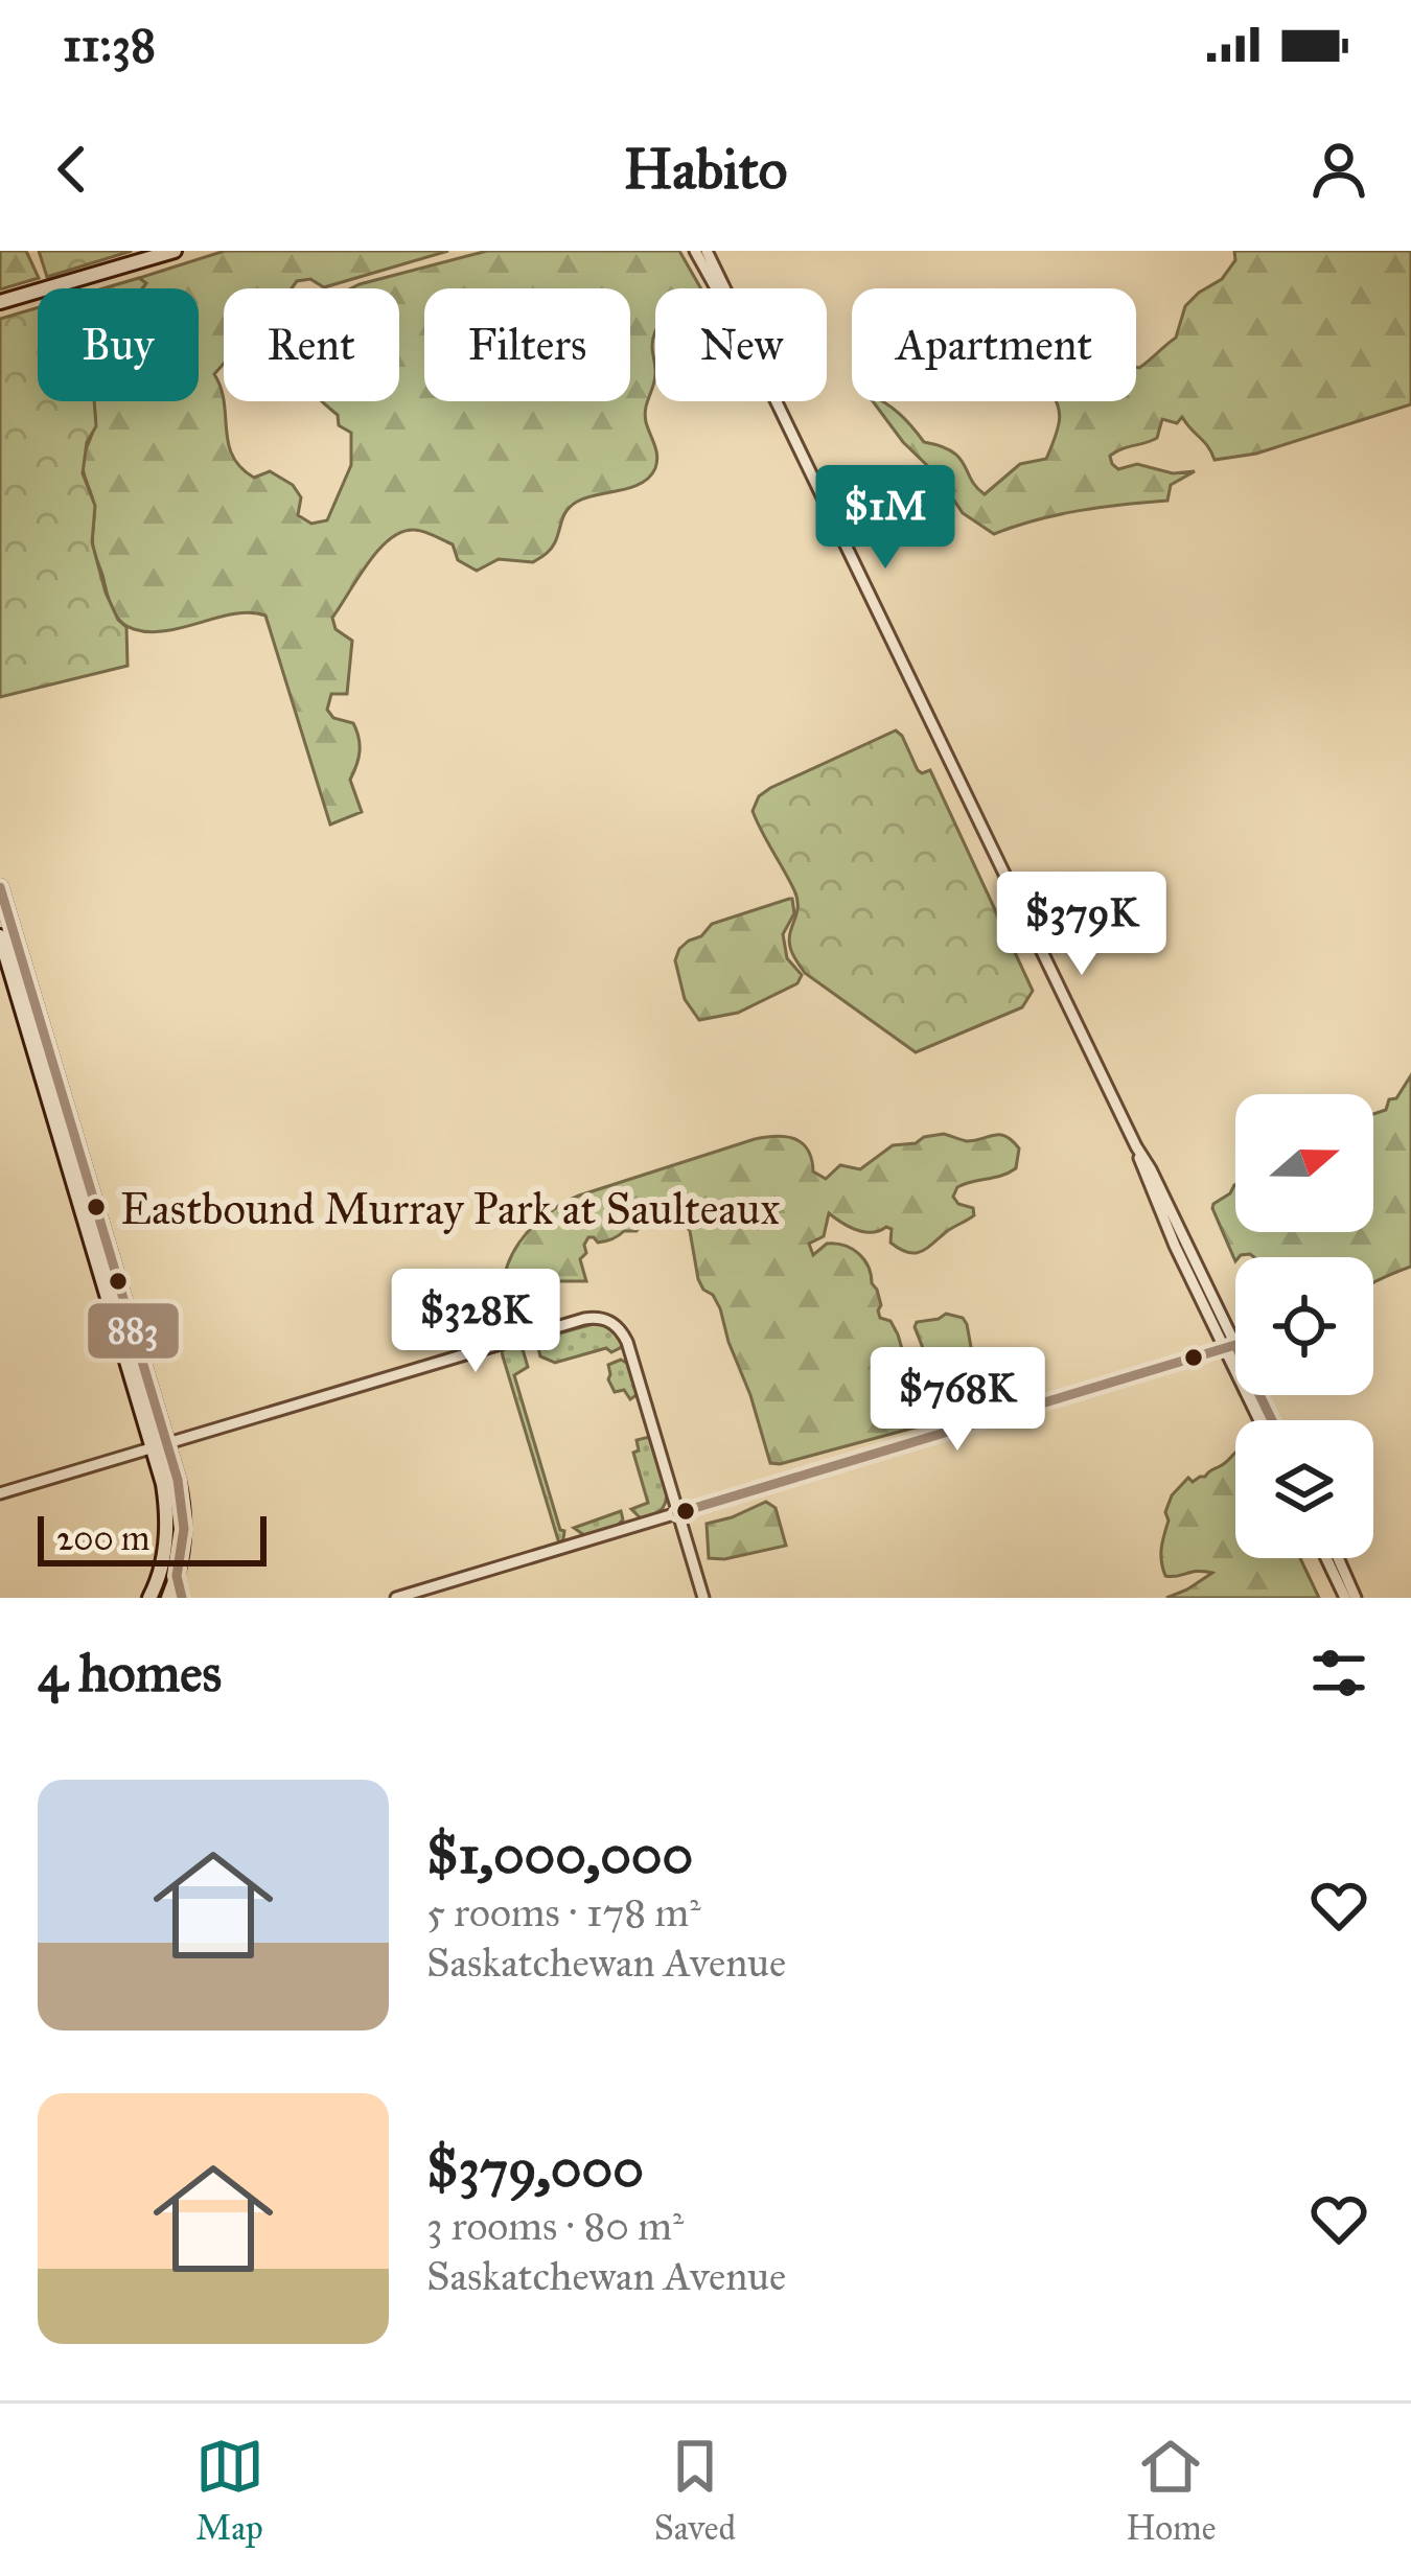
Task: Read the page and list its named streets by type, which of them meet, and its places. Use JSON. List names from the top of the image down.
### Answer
{
  "places": ["Eastbound Murray Park at Saulteaux"],
  "lines": ["transit line 883"],
  "scale_bar": "200 m",
  "north": "right",
  "page": {
    "status": "11:38",
    "header": "Habito",
    "chip": [
      "Buy",
      "Rent",
      "Filters",
      "New",
      "Apartment"
    ],
    "price": [
      "$1M",
      "$379K",
      "$328K",
      "$768K"
    ],
    "scale": "200 m",
    "heading": "4 homes",
    "list": [
      {
        "name": "$1,000,000",
        "note": "5 rooms · 178 m² · Saskatchewan Avenue"
      },
      {
        "name": "$379,000",
        "note": "3 rooms · 80 m² · Saskatchewan Avenue"
      }
    ],
    "tabs": ["Map", "Saved", "Home"]
  }
}
